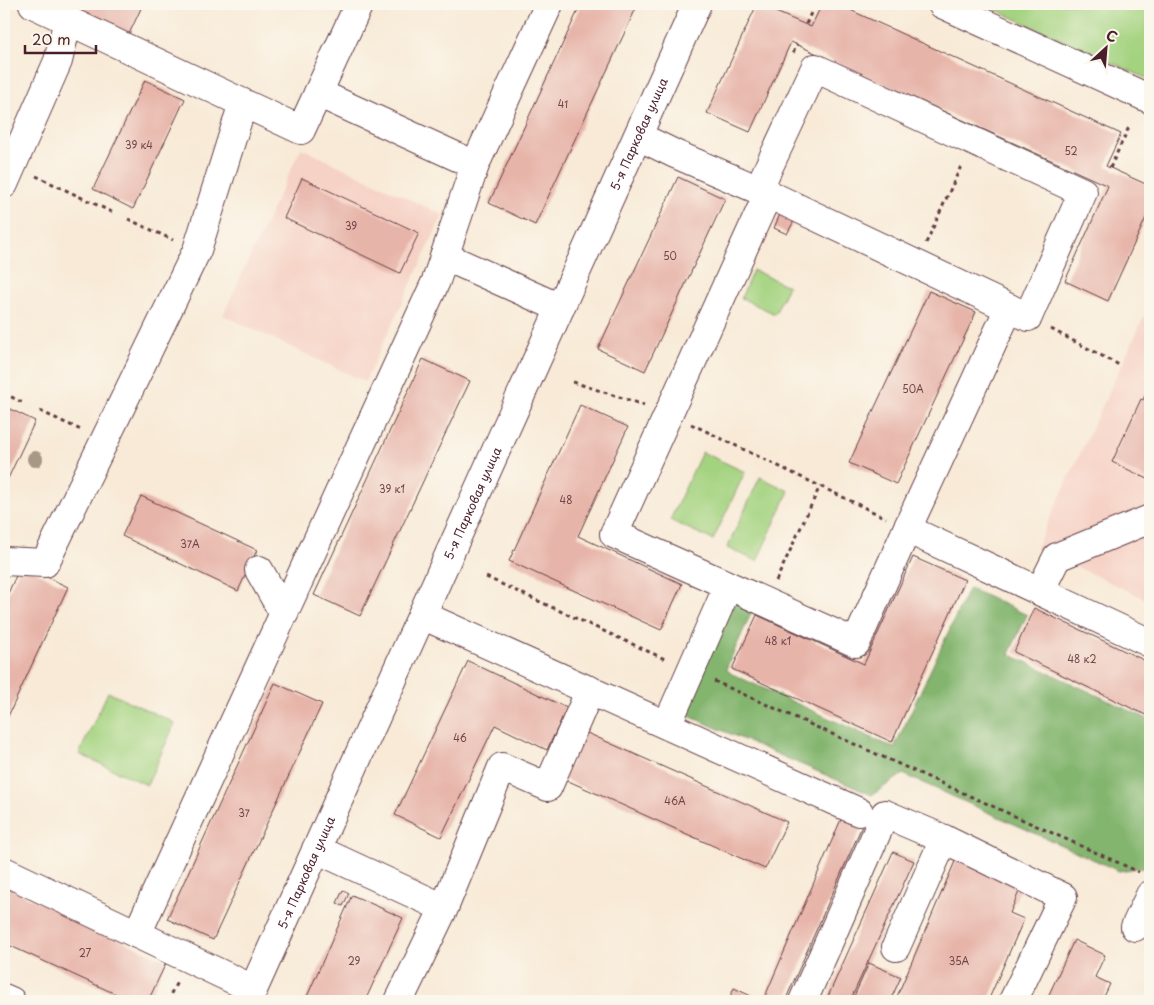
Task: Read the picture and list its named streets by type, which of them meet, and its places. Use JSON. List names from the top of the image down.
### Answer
{
  "streets": {
    "street": ["5-я Парковая улица"]
  },
  "house_numbers": [
    "41",
    "39 к4",
    "52",
    "39",
    "50",
    "50А",
    "39 к1",
    "48",
    "37А",
    "48 к1",
    "48 к2",
    "46",
    "46А",
    "37",
    "27",
    "29",
    "35А"
  ],
  "scale_bar": "20 m",
  "north": "top right"
}
